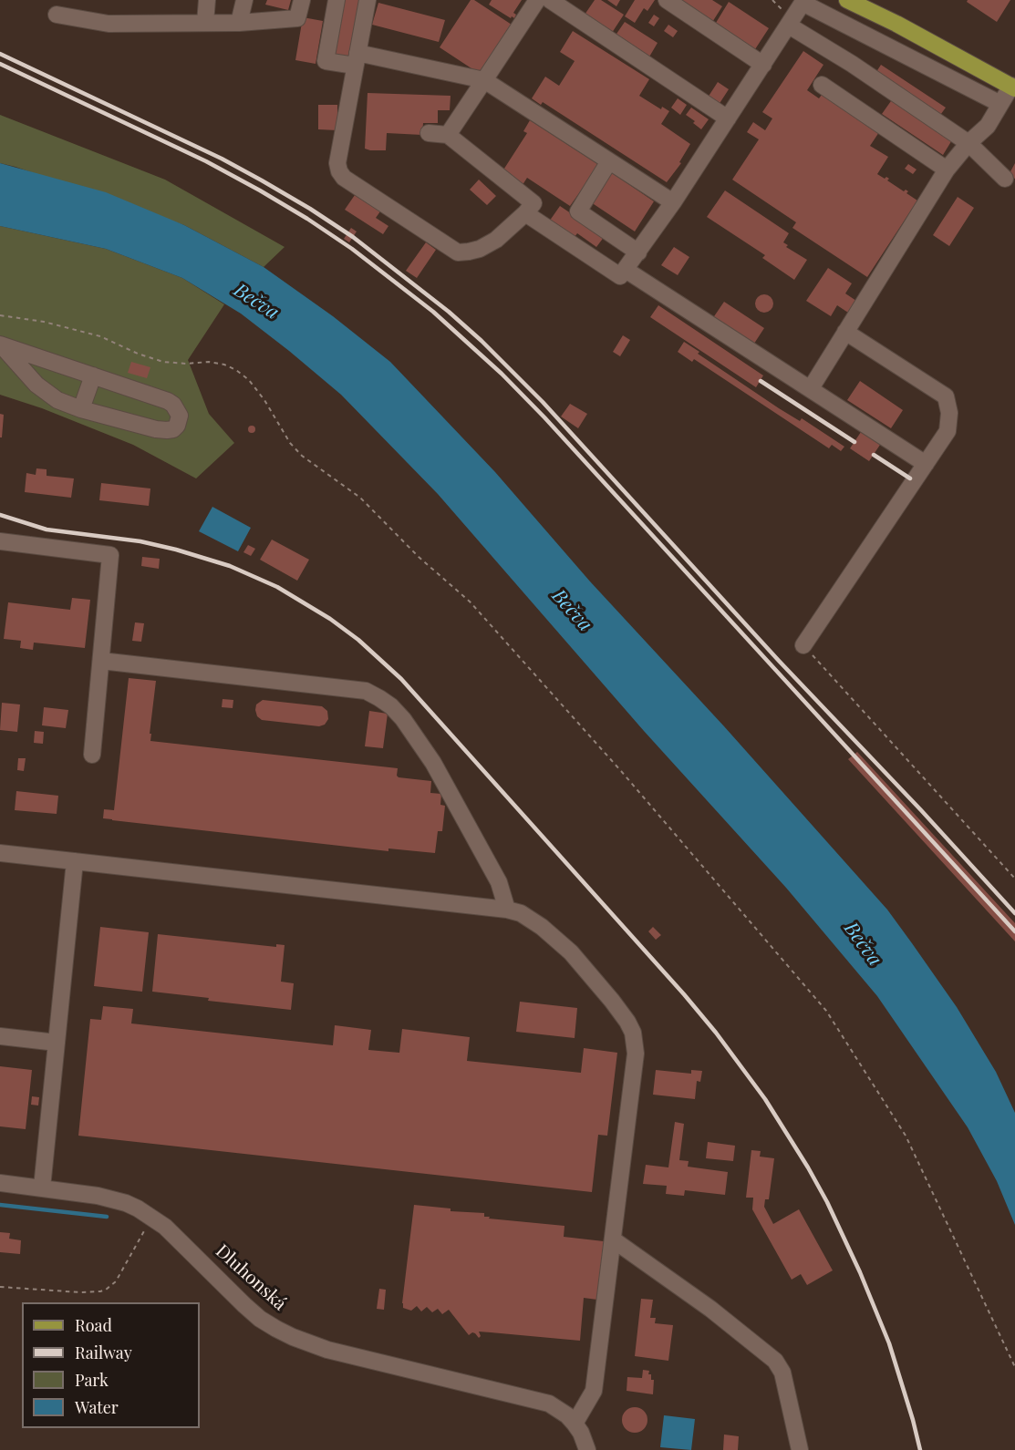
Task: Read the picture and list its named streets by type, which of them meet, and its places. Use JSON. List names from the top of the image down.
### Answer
{
  "streets": {
    "street": ["Dluhonská"]
  },
  "water": ["Bečva"],
  "legend": [
    "Road",
    "Railway",
    "Park",
    "Water"
  ]
}
